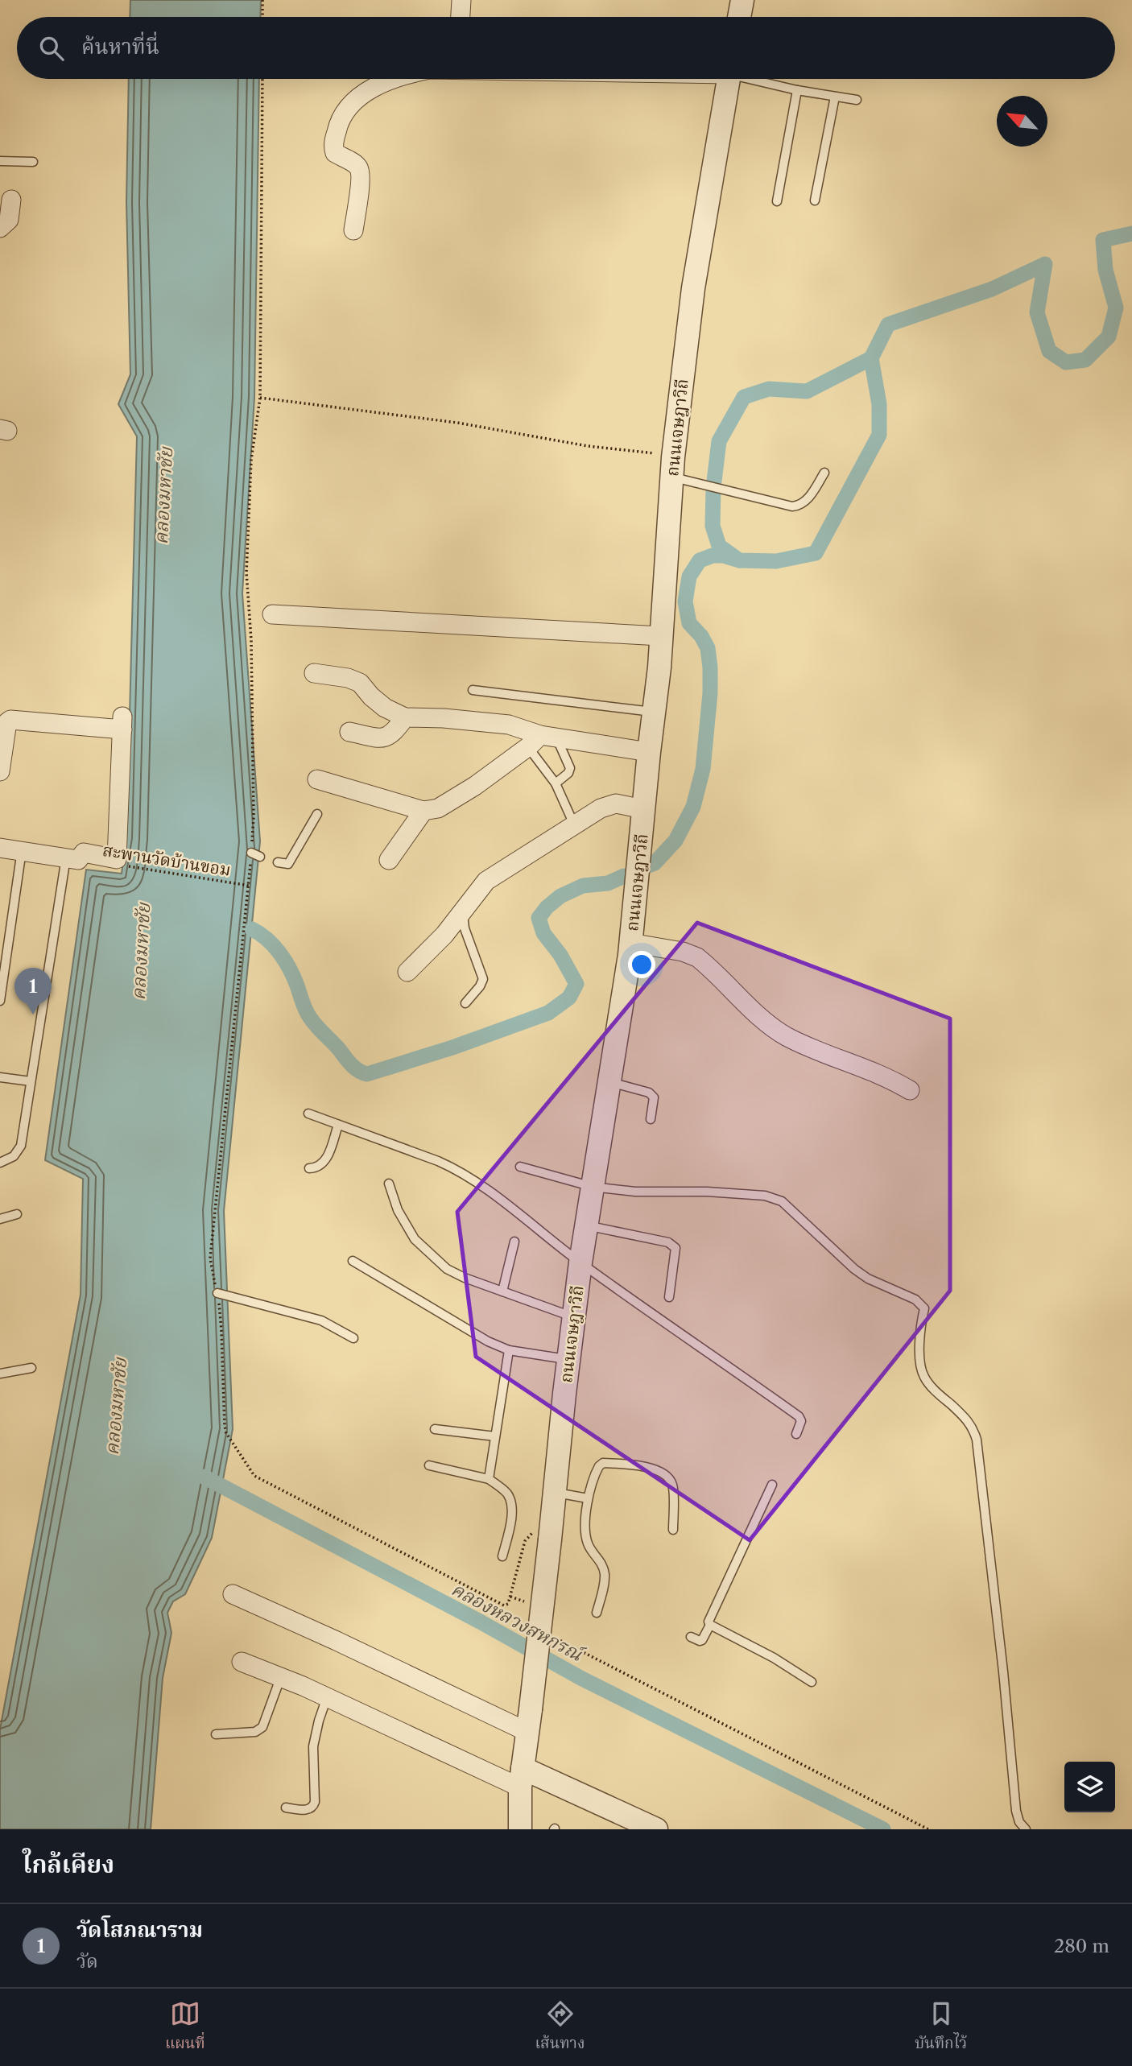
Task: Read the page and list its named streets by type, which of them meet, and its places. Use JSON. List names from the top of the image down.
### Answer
{
  "streets": {
    "street": ["ถนนเจษฎาวิถี"],
    "path": ["สะพานวัดบ้านขอม"]
  },
  "water": ["คลองมหาชัย", "คลองหลวงสหกรณ์"],
  "north": "top left",
  "page": {
    "search": "ค้นหาที่นี่",
    "pins": "1",
    "heading": "ใกล้เคียง",
    "list": [
      {
        "mark": "1",
        "name": "วัดโสภณาราม",
        "note": "วัด",
        "value": "280 m"
      }
    ],
    "nav": ["แผนที่", "เส้นทาง", "บันทึกไว้"]
  }
}
